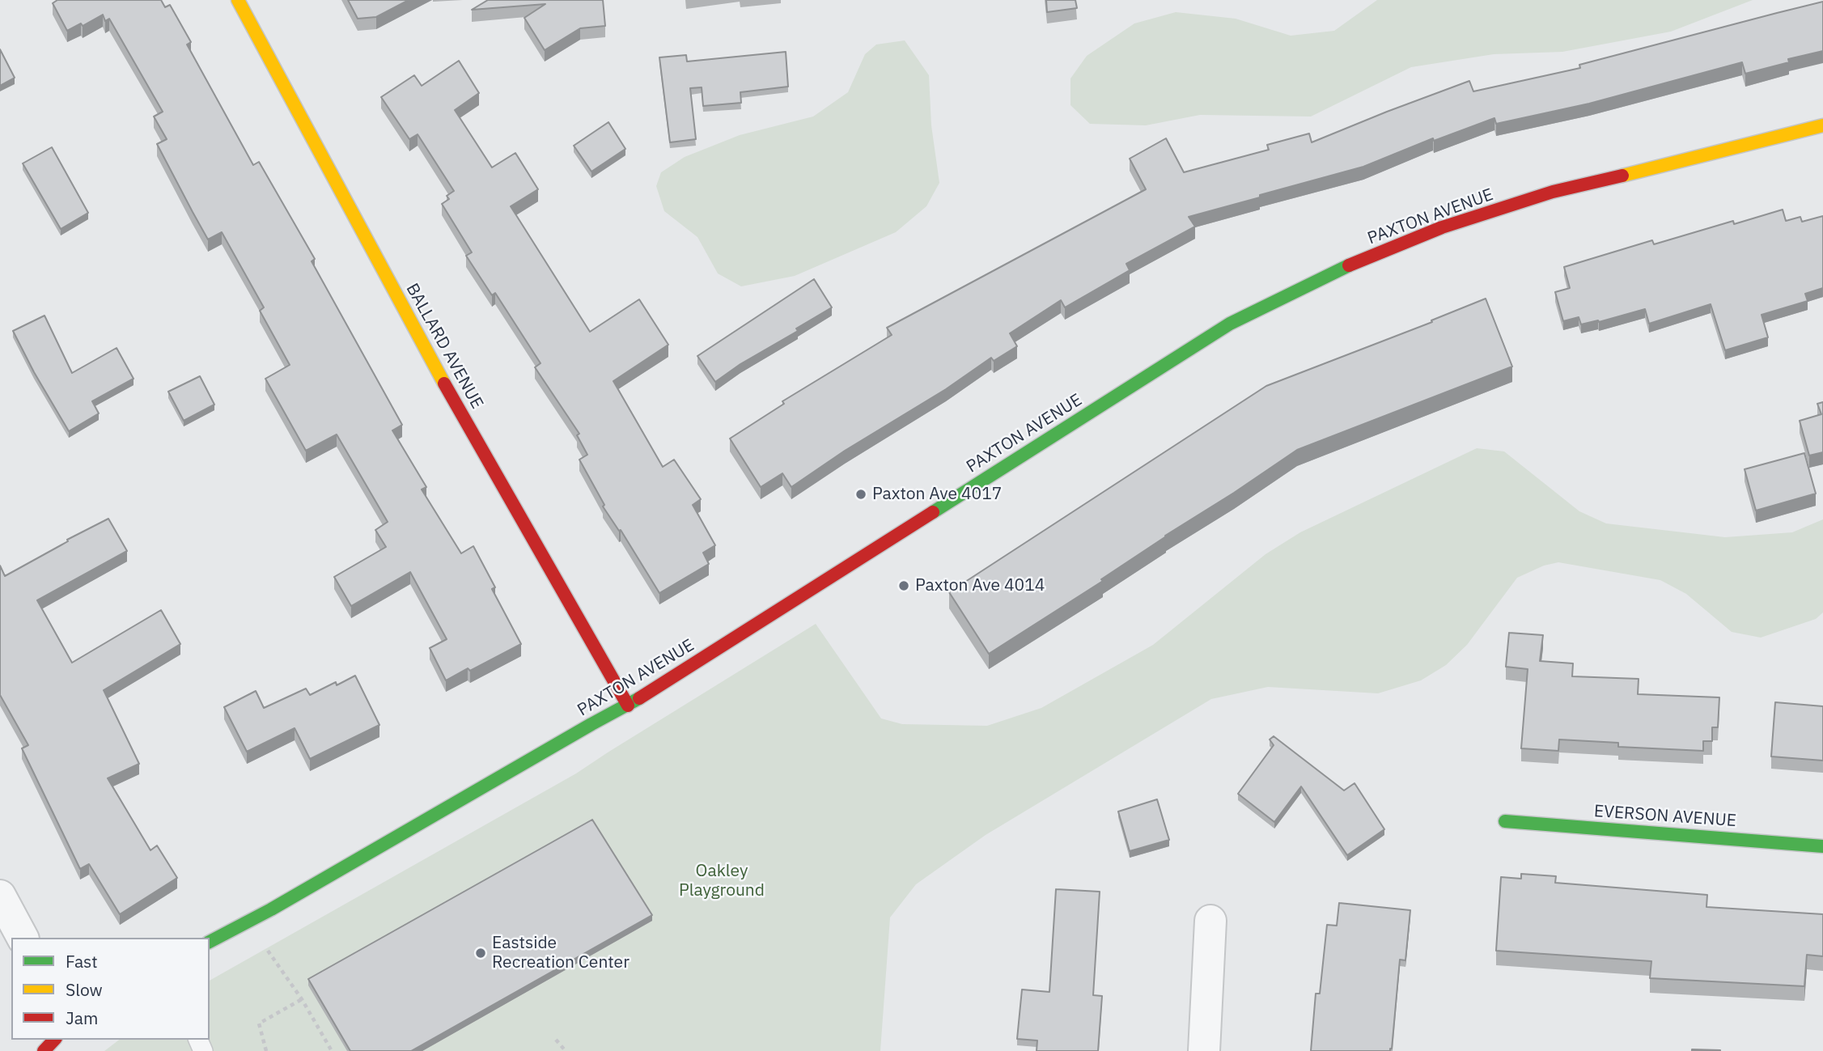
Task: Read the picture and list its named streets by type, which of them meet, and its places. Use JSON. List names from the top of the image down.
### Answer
{
  "streets": {
    "street": ["PAXTON AVENUE", "BALLARD AVENUE", "EVERSON AVENUE"]
  },
  "crossings": [
    ["PAXTON AVENUE", "BALLARD AVENUE"]
  ],
  "parks": ["Oakley Playground"],
  "places": ["Paxton Ave 4017", "Paxton Ave 4014", "Eastside Recreation Center"],
  "legend": ["Fast", "Slow", "Jam"]
}
